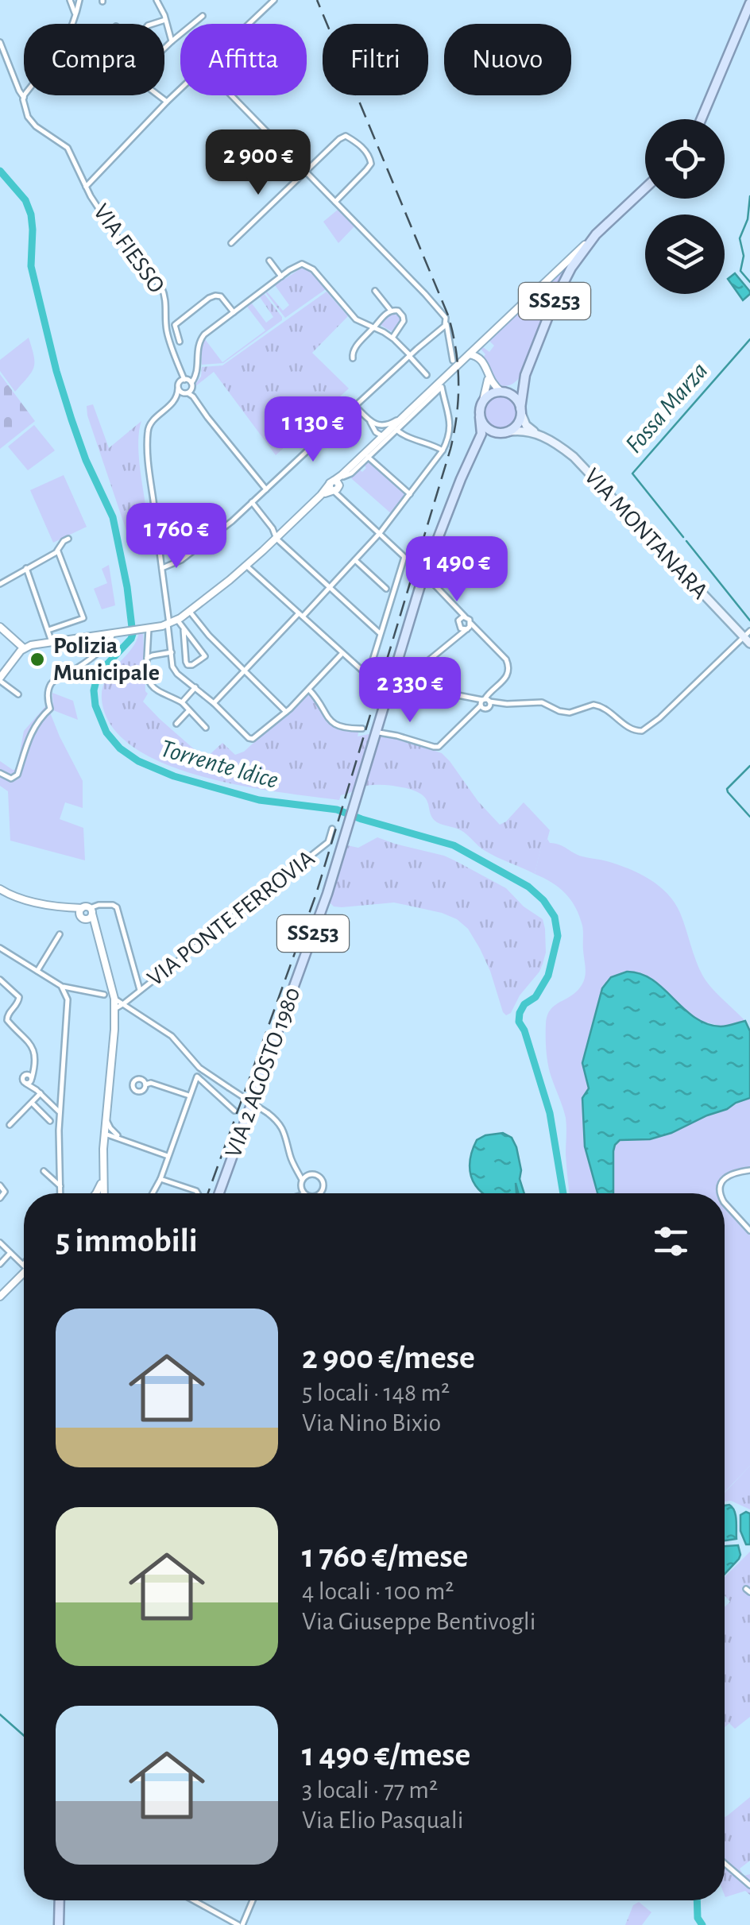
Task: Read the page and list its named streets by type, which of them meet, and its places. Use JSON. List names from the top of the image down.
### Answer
{
  "streets": {
    "main road": ["SS253", "VIA MONTANARA", "VIA 2 AGOSTO 1980"],
    "street": ["VIA FIESSO", "VIA PONTE FERROVIA"]
  },
  "crossings": [
    ["SS253", "VIA MONTANARA"],
    ["SS253", "VIA 2 AGOSTO 1980"],
    ["VIA MONTANARA", "VIA 2 AGOSTO 1980"]
  ],
  "water": ["Fossa Marza", "Torrente Idice"],
  "places": ["Polizia Municipale"],
  "page": {
    "chip": [
      "Compra",
      "Affitta",
      "Filtri",
      "Nuovo"
    ],
    "price": [
      "2 900 €",
      "1 130 €",
      "1 760 €",
      "1 490 €",
      "2 330 €"
    ],
    "heading": "5 immobili",
    "list": [
      {
        "name": "2 900 €/mese",
        "note": "5 locali · 148 m² · Via Nino Bixio"
      },
      {
        "name": "1 760 €/mese",
        "note": "4 locali · 100 m² · Via Giuseppe Bentivogli"
      },
      {
        "name": "1 490 €/mese",
        "note": "3 locali · 77 m² · Via Elio Pasquali"
      }
    ]
  }
}
